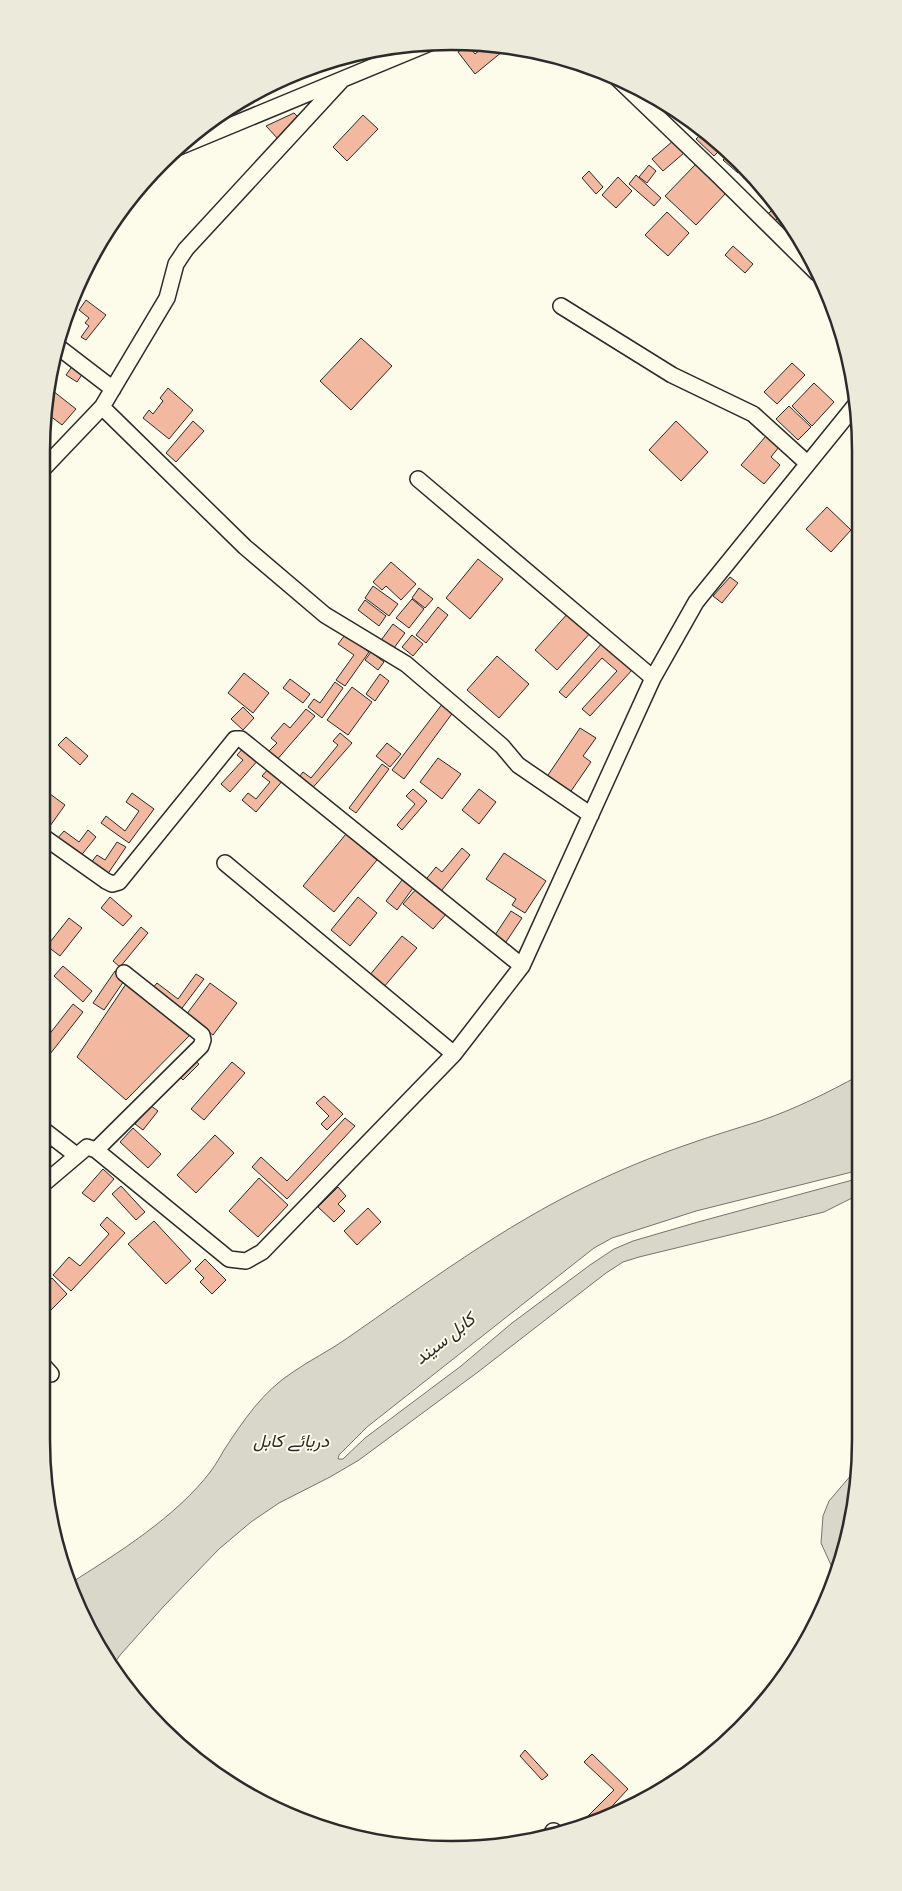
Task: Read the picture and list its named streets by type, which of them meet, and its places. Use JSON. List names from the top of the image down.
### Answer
{
  "water": ["کابل سيند", "دریائے کابل"]
}
